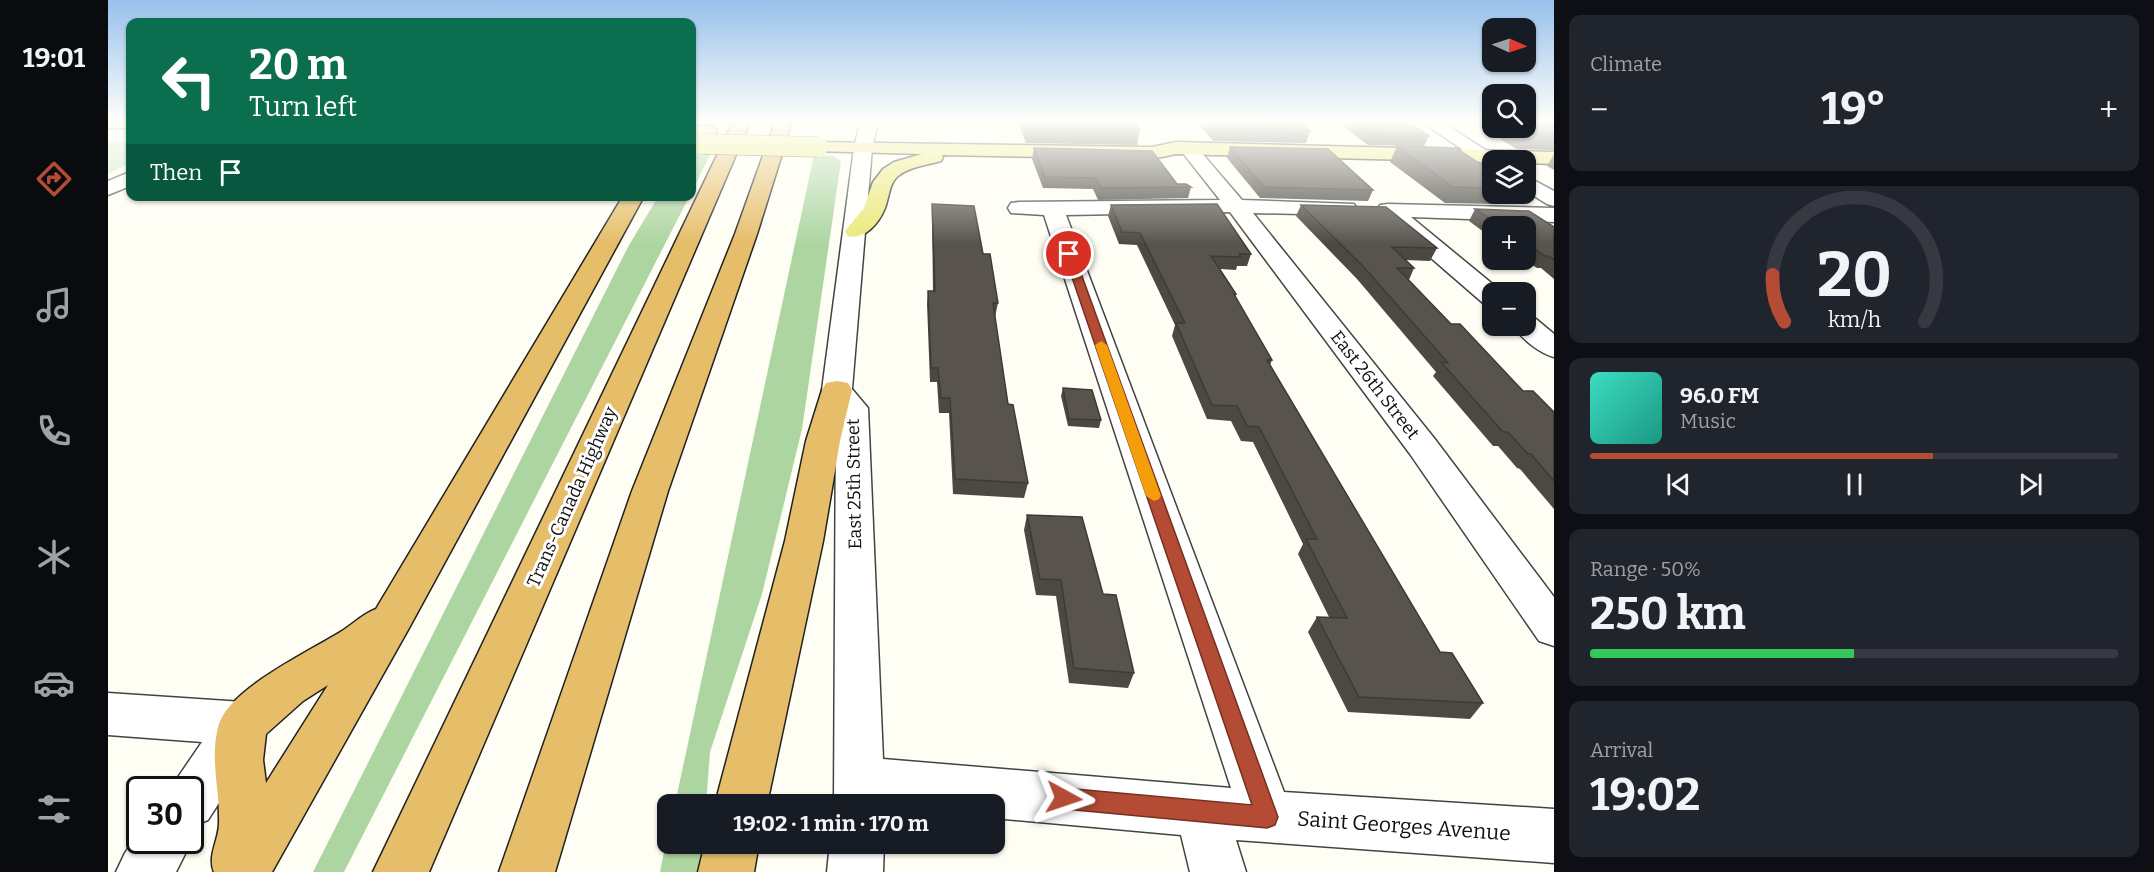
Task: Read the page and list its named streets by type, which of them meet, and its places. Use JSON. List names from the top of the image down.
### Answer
{
  "streets": {
    "highway": ["Trans-Canada Highway"],
    "street": ["East 26th Street", "East 25th Street", "Saint Georges Avenue"]
  },
  "crossings": [
    ["East 25th Street", "Saint Georges Avenue"]
  ],
  "north": "right",
  "page": {
    "tabs": "19:01",
    "tile": [
      "Climate",
      ["Range · 50%", "250 km"],
      ["Arrival", "19:02"]
    ],
    "map_buttons": ["+", "−"],
    "turn": ["20 m", "Turn left"],
    "heat": ["−", "19°", "+"],
    "then": "Then",
    "song": ["96.0 FM", "Music"],
    "limit": "30",
    "trip": "19:02 · 1 min · 170 m",
    "gauge": ["20", "km/h"]
  }
}
